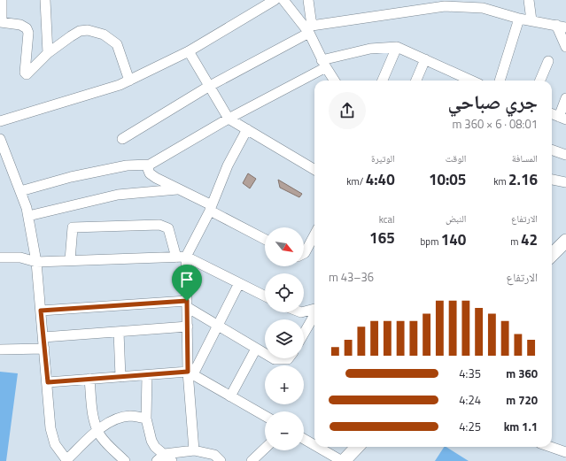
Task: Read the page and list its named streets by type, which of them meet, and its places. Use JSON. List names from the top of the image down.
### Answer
{
  "north": "bottom right",
  "page": {
    "heading": ["جري صباحي", "08:01 · 6 × 360 m"],
    "stats": [
      ["المسافة", "2.16 km"],
      ["الوقت", "10:05"],
      ["الوتيرة", "4:40 /km"],
      ["الارتفاع", "42 m"],
      ["النبض", "140 bpm"],
      ["kcal", "165"]
    ],
    "map_buttons": ["+", "−"],
    "chart": ["الارتفاع", "36–43 m"],
    "list": [
      {
        "name": "360 m",
        "note": "4:35"
      },
      {
        "name": "720 m",
        "note": "4:24"
      },
      {
        "name": "1.1 km",
        "note": "4:25"
      }
    ]
  }
}
